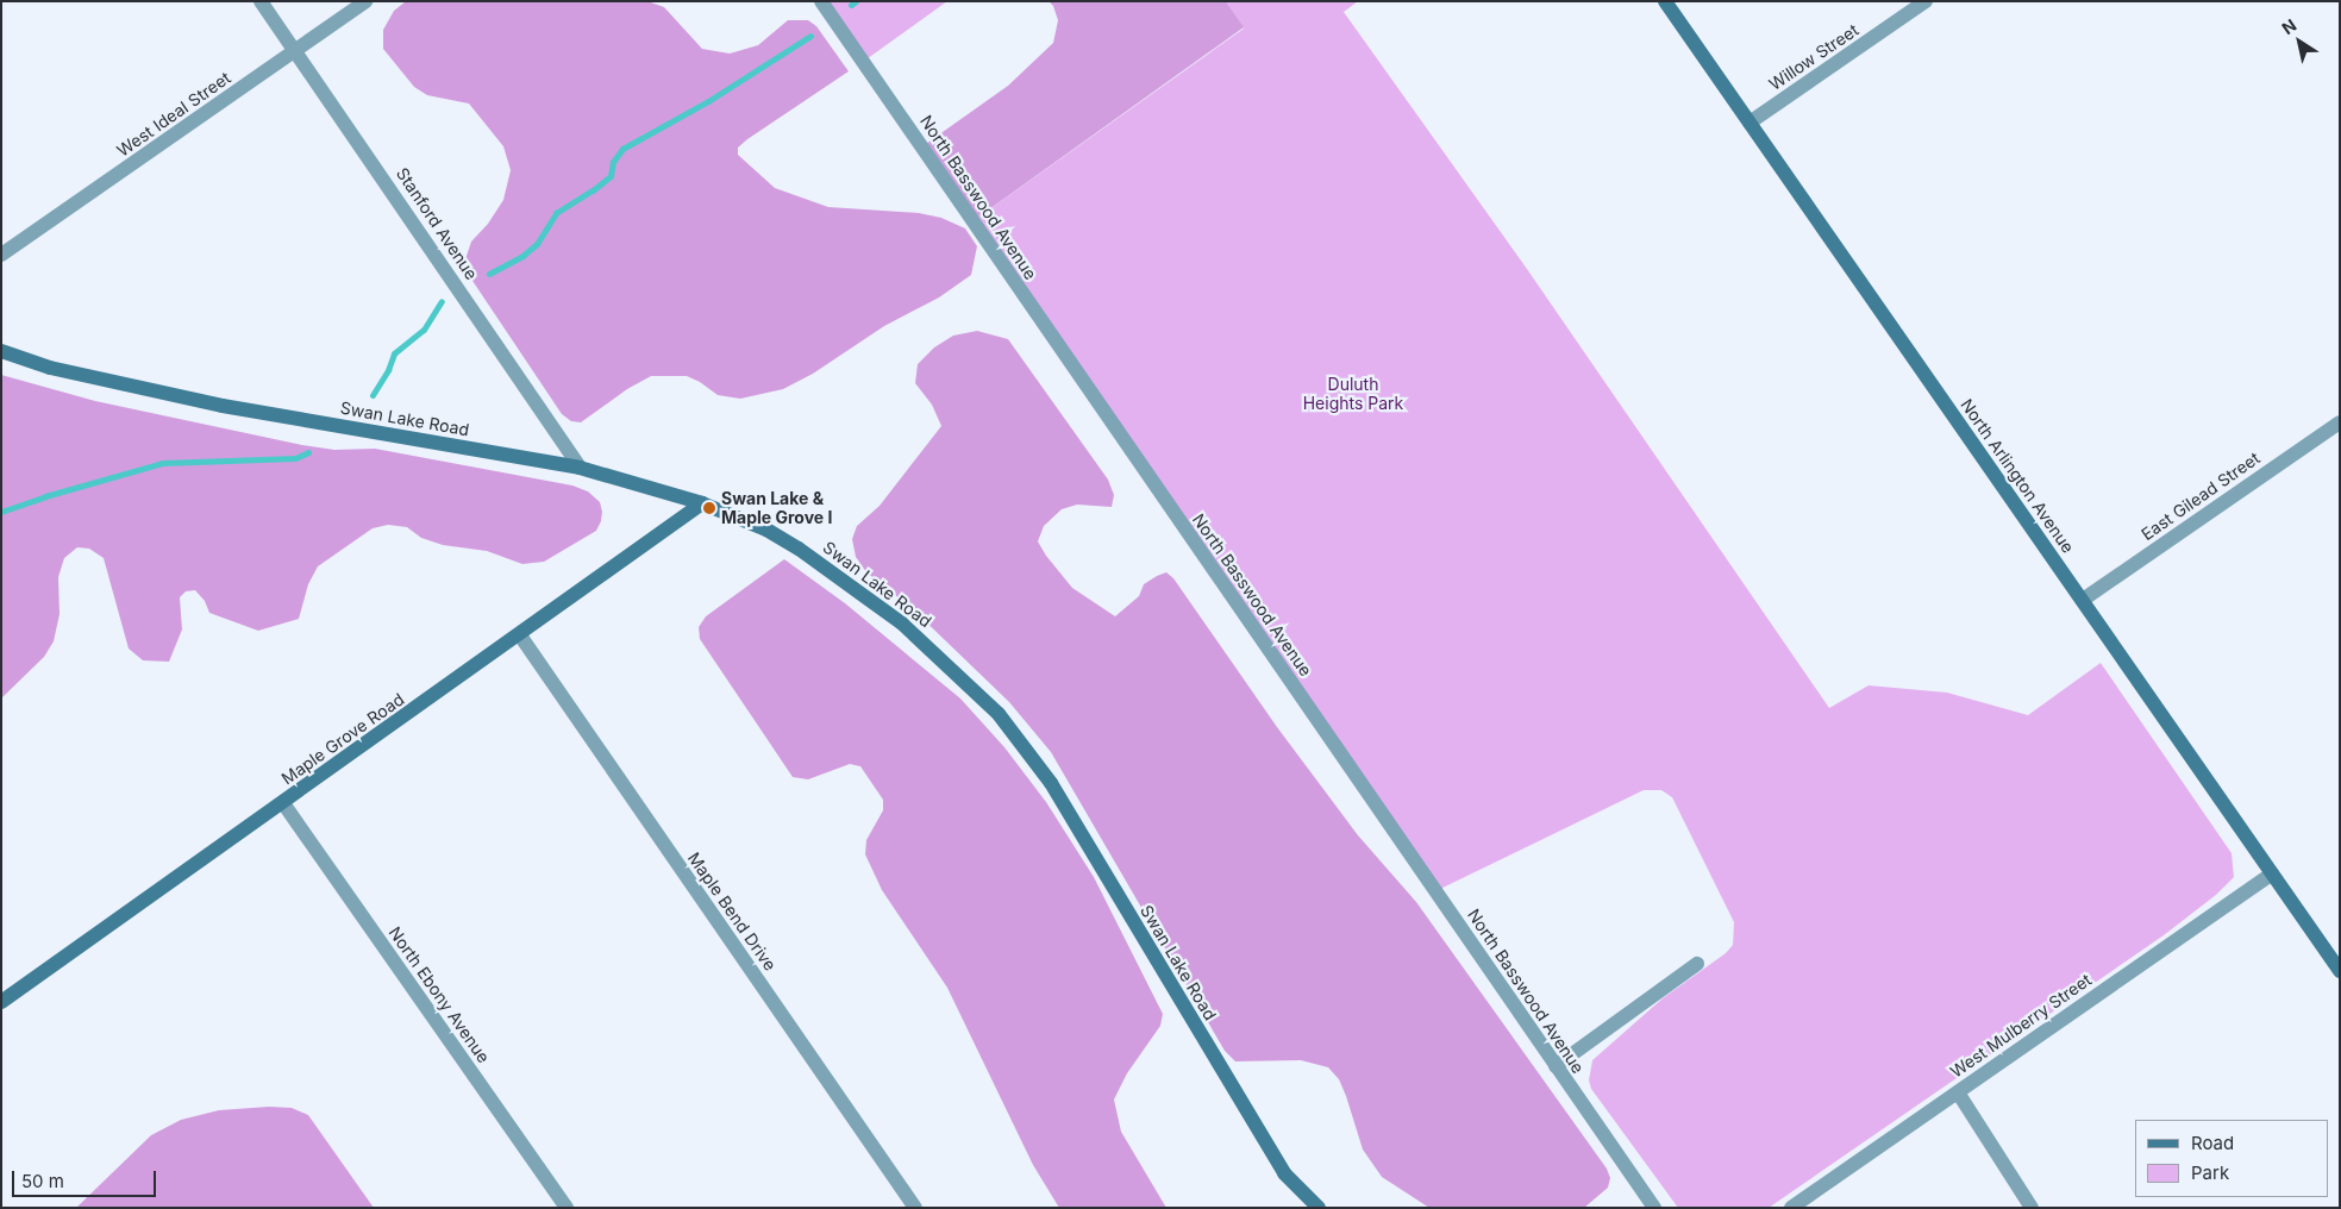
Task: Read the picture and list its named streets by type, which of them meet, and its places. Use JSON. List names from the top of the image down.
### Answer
{
  "streets": {
    "street": [
      "Willow Street",
      "West Ideal Street",
      "North Basswood Avenue",
      "Stanford Avenue",
      "Swan Lake Road",
      "North Arlington Avenue",
      "East Gilead Street",
      "Maple Grove Road",
      "Maple Bend Drive",
      "North Ebony Avenue",
      "West Mulberry Street"
    ]
  },
  "crossings": [
    ["Willow Street", "North Arlington Avenue"],
    ["West Ideal Street", "Stanford Avenue"],
    ["Stanford Avenue", "Swan Lake Road"],
    ["Swan Lake Road", "Maple Grove Road"],
    ["North Arlington Avenue", "East Gilead Street"],
    ["North Arlington Avenue", "West Mulberry Street"],
    ["Maple Grove Road", "Maple Bend Drive"],
    ["Maple Grove Road", "North Ebony Avenue"]
  ],
  "parks": ["Duluth Heights Park"],
  "places": ["Swan Lake & Maple Grove I"],
  "legend": ["Road", "Park"],
  "scale_bar": "50 m",
  "north": "top left"
}
